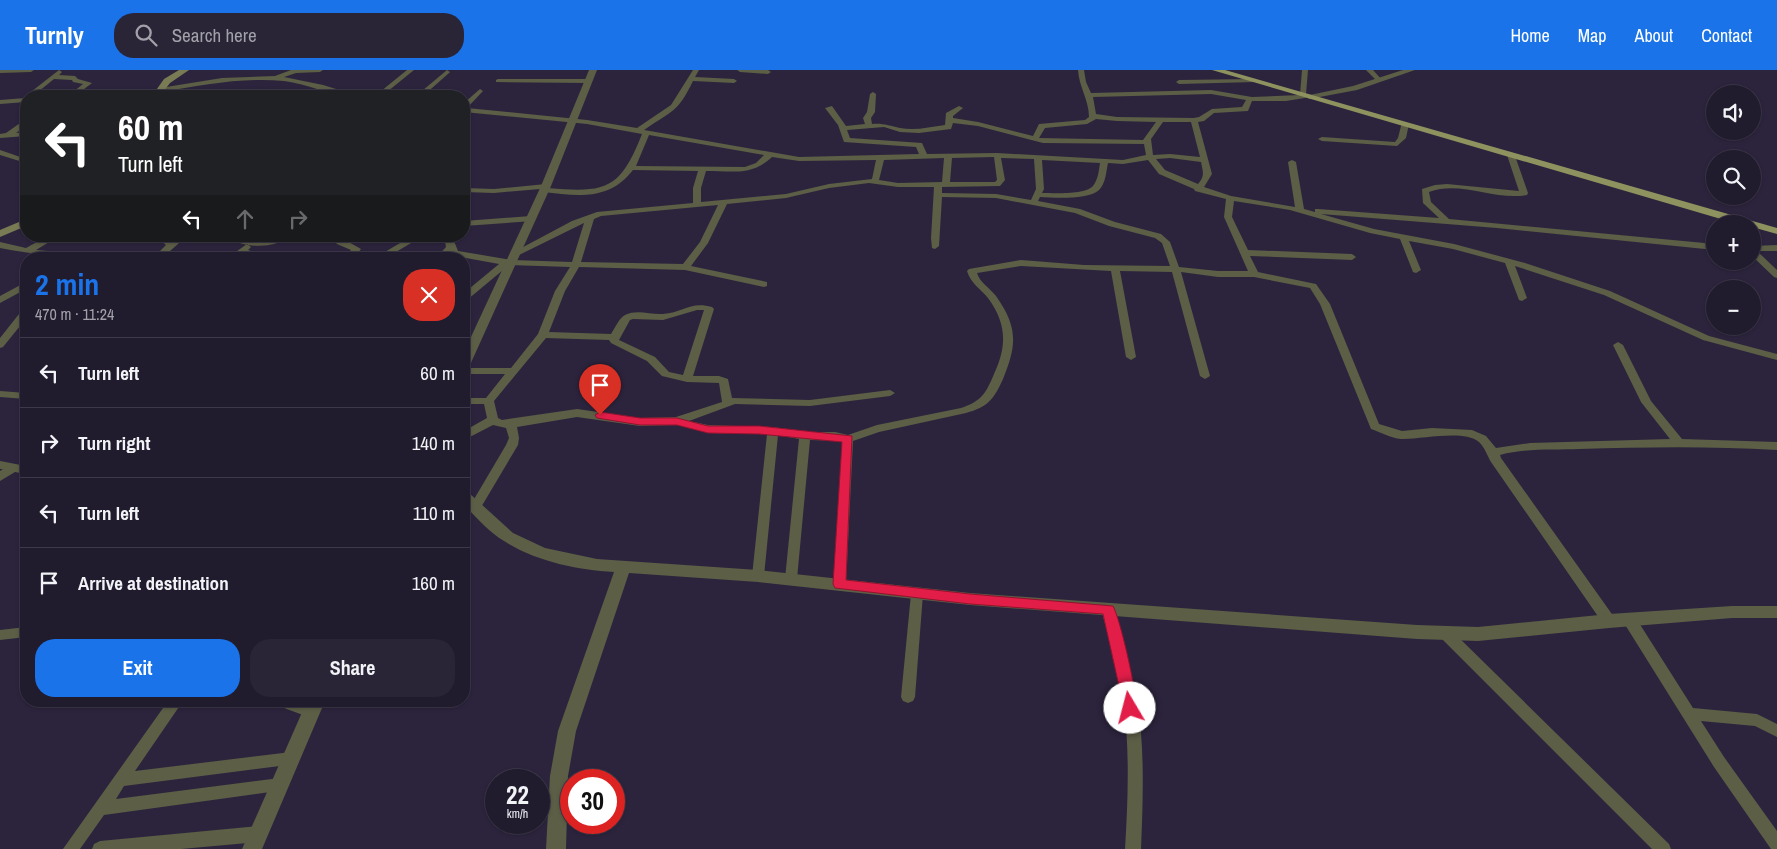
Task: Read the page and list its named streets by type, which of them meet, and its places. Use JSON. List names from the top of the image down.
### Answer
{
  "page": {
    "header": "Turnly",
    "search": "Search here",
    "nav": [
      "Home",
      "Map",
      "About",
      "Contact"
    ],
    "map_buttons": ["+", "−"],
    "turn": ["60 m", "Turn left"],
    "heading": ["2 min", "470 m · 11:24"],
    "list": [
      {
        "name": "Turn left",
        "value": "60 m"
      },
      {
        "name": "Turn right",
        "value": "140 m"
      },
      {
        "name": "Turn left",
        "value": "110 m"
      },
      {
        "name": "Arrive at destination",
        "value": "160 m"
      }
    ],
    "buttons": ["Exit", "Share"],
    "speed": "22 km/h",
    "limit": "30"
  }
}
